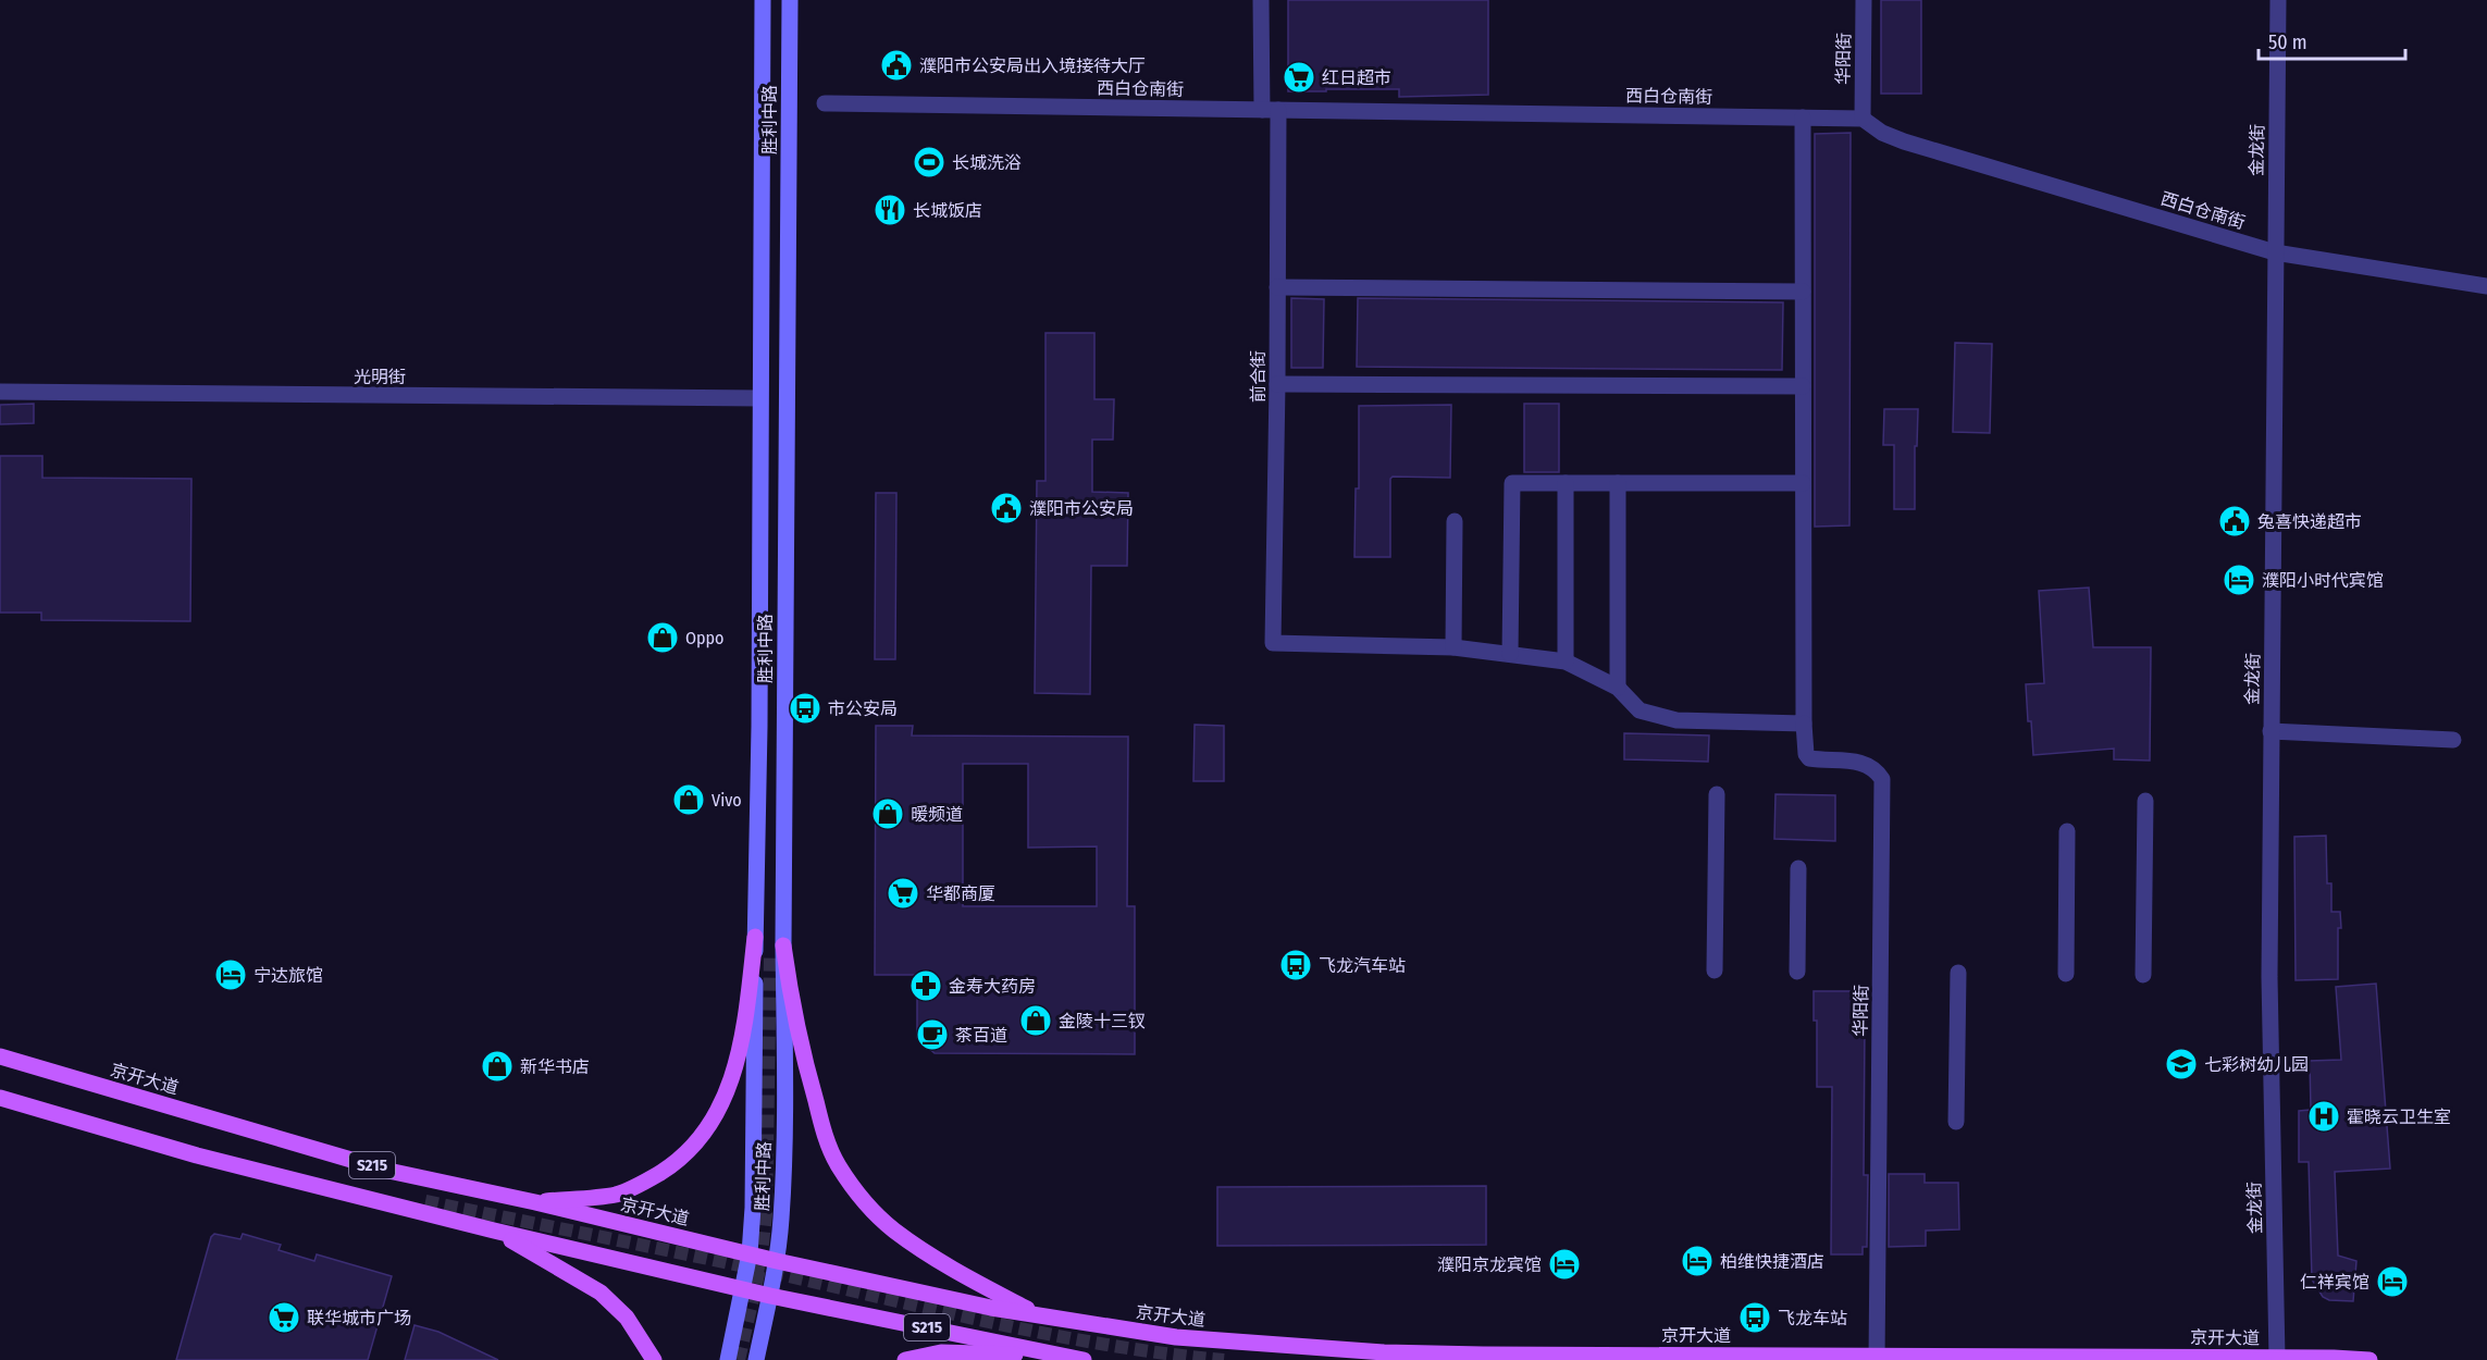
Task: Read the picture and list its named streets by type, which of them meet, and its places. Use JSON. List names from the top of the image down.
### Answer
{
  "streets": {
    "main road": ["胜利中路", "京开大道", "S215"],
    "street": [
      "华阳街",
      "西白仓南街",
      "金龙街",
      "光明街",
      "前合街"
    ]
  },
  "crossings": [
    ["华阳街", "西白仓南街"],
    ["华阳街", "京开大道"],
    ["西白仓南街", "金龙街"],
    ["西白仓南街", "前合街"],
    ["胜利中路", "光明街"],
    ["胜利中路", "京开大道"],
    ["胜利中路", "S215"],
    ["金龙街", "京开大道"]
  ],
  "places": {
    "public building": ["濮阳市公安局出入境接待大厅", "濮阳市公安局", "兔喜快递超市"],
    "supermarket": ["红日超市", "华都商厦", "联华城市广场"],
    "sports": ["长城洗浴"],
    "restaurant": ["长城饭店"],
    "hotel": [
      "濮阳小时代宾馆",
      "宁达旅馆",
      "柏维快捷酒店",
      "濮阳京龙宾馆",
      "仁祥宾馆"
    ],
    "shop": [
      "Oppo",
      "Vivo",
      "暖频道",
      "金陵十三钗",
      "新华书店"
    ],
    "bus stop": ["市公安局", "飞龙汽车站", "飞龙车站"],
    "pharmacy": ["金寿大药房"],
    "cafe": ["茶百道"],
    "school or university": ["七彩树幼儿园"],
    "hospital": ["霍晓云卫生室"]
  },
  "scale_bar": "50 m"
}
